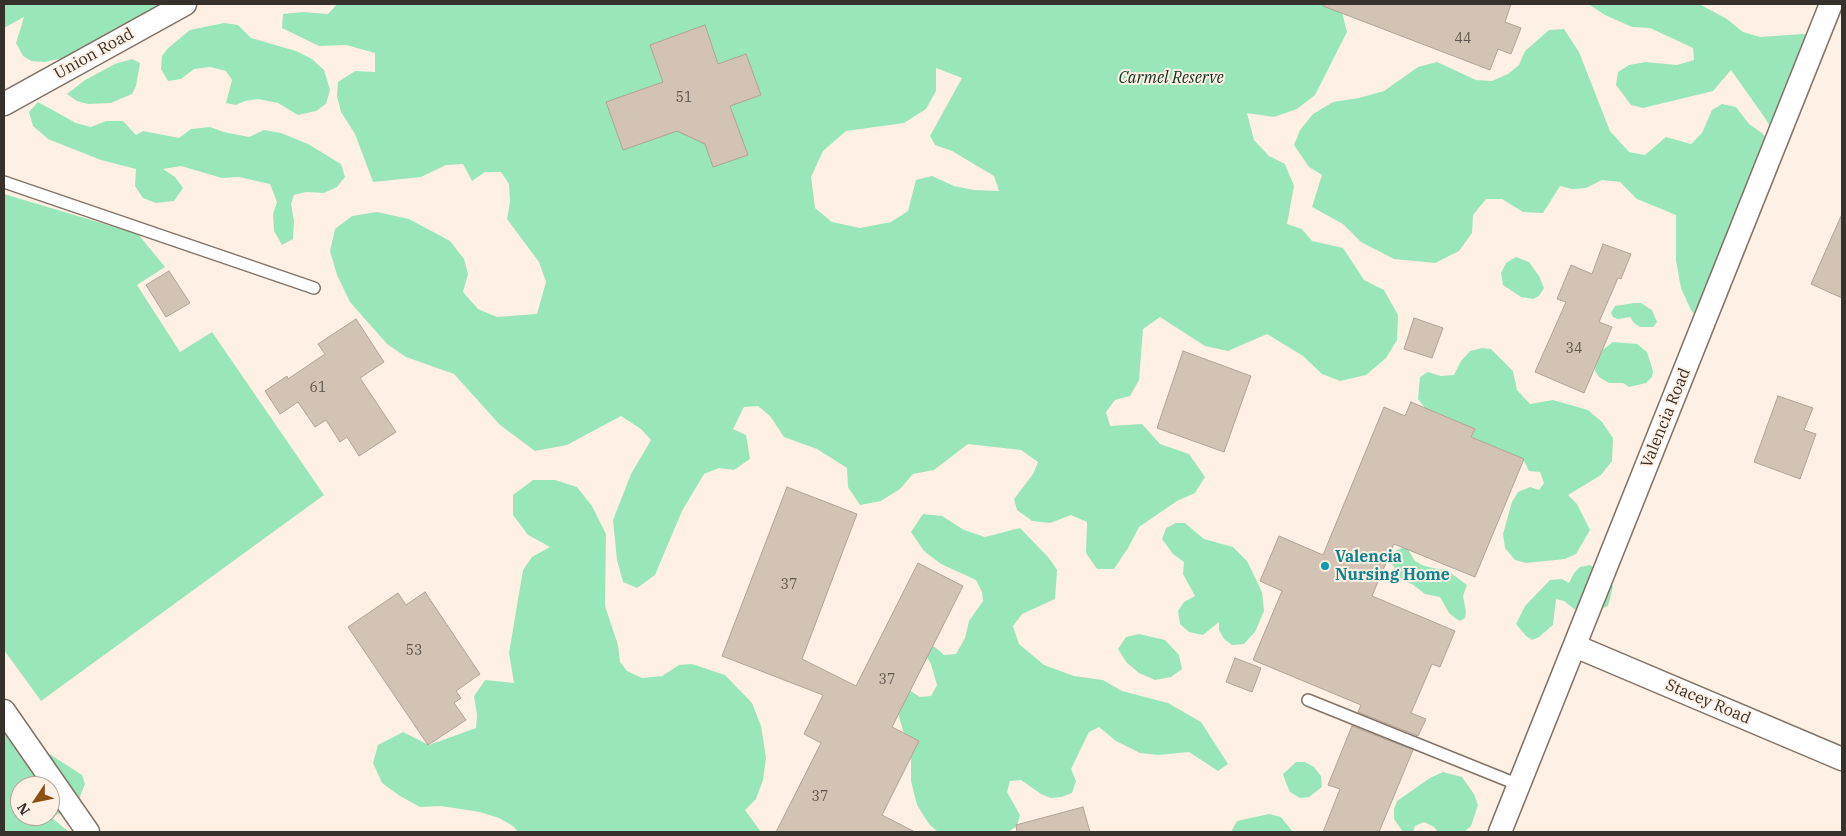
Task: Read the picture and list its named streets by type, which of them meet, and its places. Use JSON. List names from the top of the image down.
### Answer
{
  "streets": {
    "street": ["Union Road", "Valencia Road", "Stacey Road"]
  },
  "crossings": [
    ["Valencia Road", "Stacey Road"]
  ],
  "parks": ["Carmel Reserve"],
  "places": ["Valencia Nursing Home"],
  "house_numbers": [
    "44",
    "51",
    "34",
    "61",
    "37",
    "53",
    "37",
    "37"
  ],
  "north": "bottom left"
}
